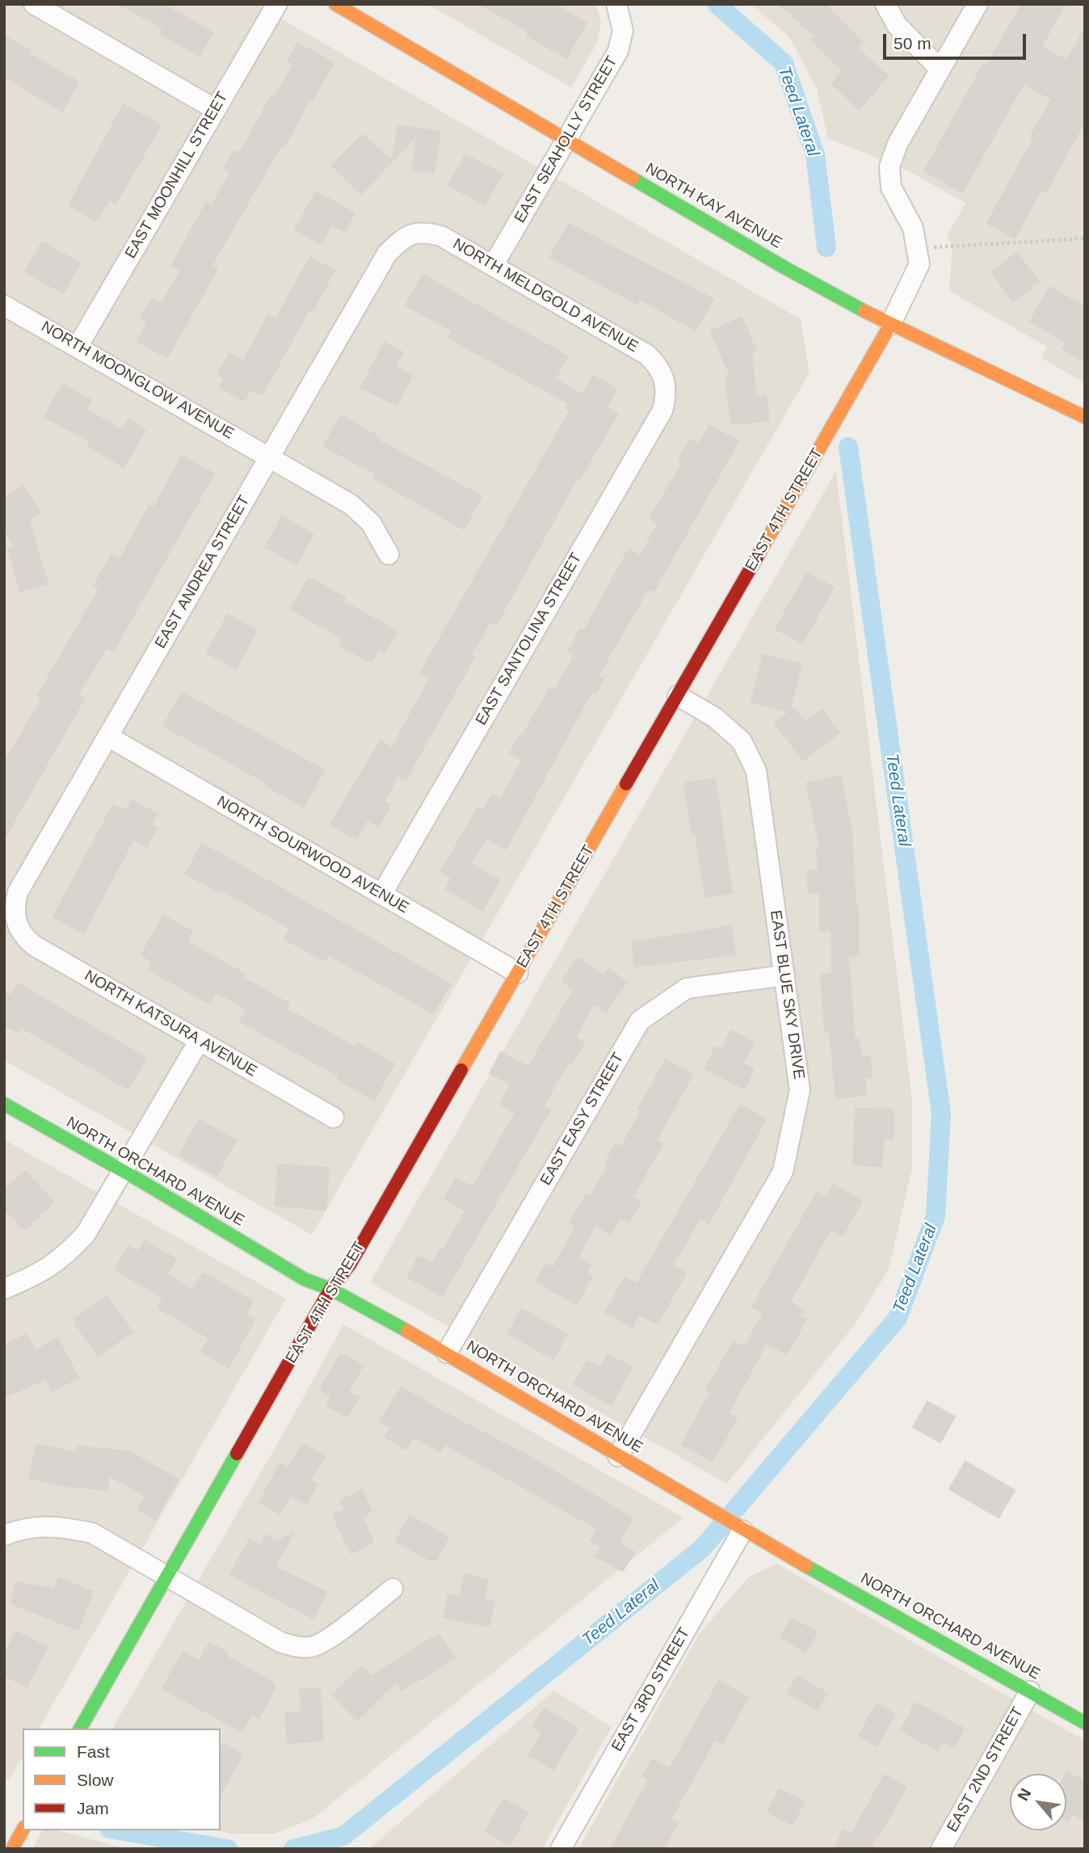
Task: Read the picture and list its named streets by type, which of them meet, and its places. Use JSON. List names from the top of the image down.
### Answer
{
  "streets": {
    "street": [
      "EAST SEAHOLLY STREET",
      "EAST MOONHILL STREET",
      "NORTH KAY AVENUE",
      "NORTH MELDGOLD AVENUE",
      "NORTH MOONGLOW AVENUE",
      "EAST 4TH STREET",
      "EAST ANDREA STREET",
      "EAST SANTOLINA STREET",
      "NORTH SOURWOOD AVENUE",
      "EAST BLUE SKY DRIVE",
      "NORTH KATSURA AVENUE",
      "EAST EASY STREET",
      "NORTH ORCHARD AVENUE",
      "EAST 3RD STREET",
      "EAST 2ND STREET"
    ]
  },
  "crossings": [
    ["EAST SEAHOLLY STREET", "NORTH KAY AVENUE"],
    ["EAST SEAHOLLY STREET", "NORTH MELDGOLD AVENUE"],
    ["EAST MOONHILL STREET", "NORTH MOONGLOW AVENUE"],
    ["NORTH KAY AVENUE", "EAST 4TH STREET"],
    ["NORTH MELDGOLD AVENUE", "EAST ANDREA STREET"],
    ["NORTH MELDGOLD AVENUE", "EAST SANTOLINA STREET"],
    ["NORTH MOONGLOW AVENUE", "EAST ANDREA STREET"],
    ["EAST 4TH STREET", "NORTH SOURWOOD AVENUE"],
    ["EAST 4TH STREET", "EAST BLUE SKY DRIVE"],
    ["EAST 4TH STREET", "NORTH ORCHARD AVENUE"],
    ["EAST ANDREA STREET", "NORTH SOURWOOD AVENUE"],
    ["EAST ANDREA STREET", "NORTH KATSURA AVENUE"],
    ["EAST SANTOLINA STREET", "NORTH SOURWOOD AVENUE"],
    ["EAST BLUE SKY DRIVE", "EAST EASY STREET"],
    ["EAST BLUE SKY DRIVE", "NORTH ORCHARD AVENUE"],
    ["EAST EASY STREET", "NORTH ORCHARD AVENUE"],
    ["NORTH ORCHARD AVENUE", "EAST 3RD STREET"],
    ["NORTH ORCHARD AVENUE", "EAST 2ND STREET"]
  ],
  "water": ["Teed Lateral"],
  "legend": ["Fast", "Slow", "Jam"],
  "scale_bar": "50 m",
  "north": "top left"
}
